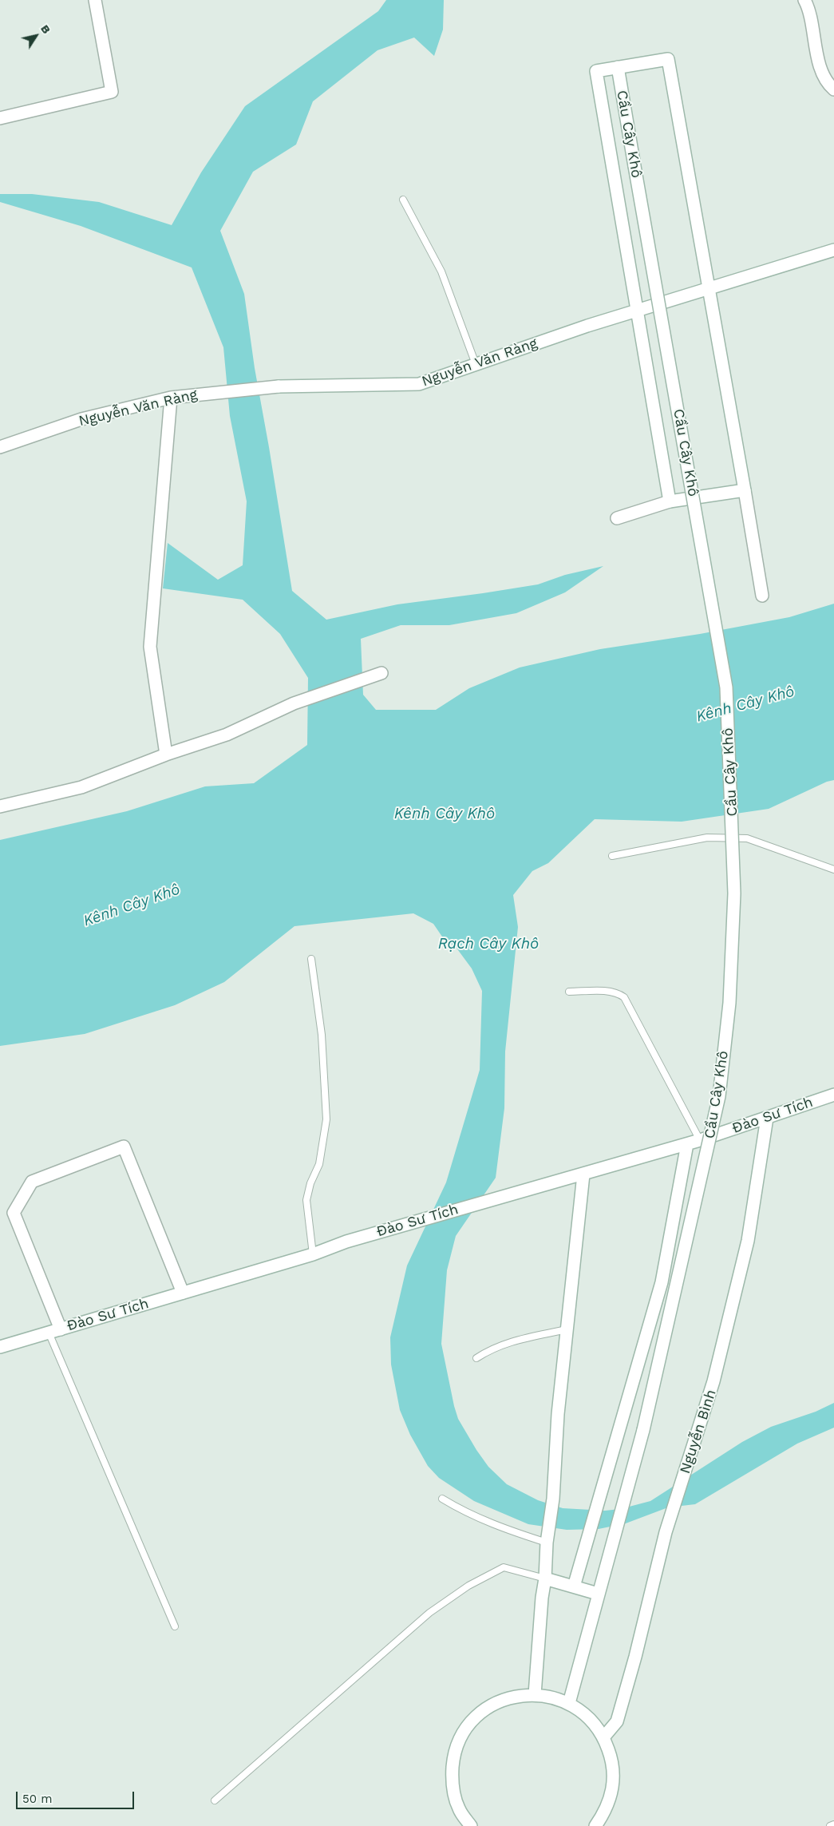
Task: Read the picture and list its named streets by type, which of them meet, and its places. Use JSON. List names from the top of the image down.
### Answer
{
  "streets": {
    "main road": [
      "Cầu Cây Khô",
      "Nguyễn Văn Ràng",
      "Đào Sư Tích",
      "Nguyễn Bình"
    ]
  },
  "crossings": [
    ["Đào Sư Tích", "Nguyễn Bình"]
  ],
  "water": ["Kênh Cây Khô", "Rạch Cây Khô"],
  "scale_bar": "50 m",
  "north": "top right"
}
